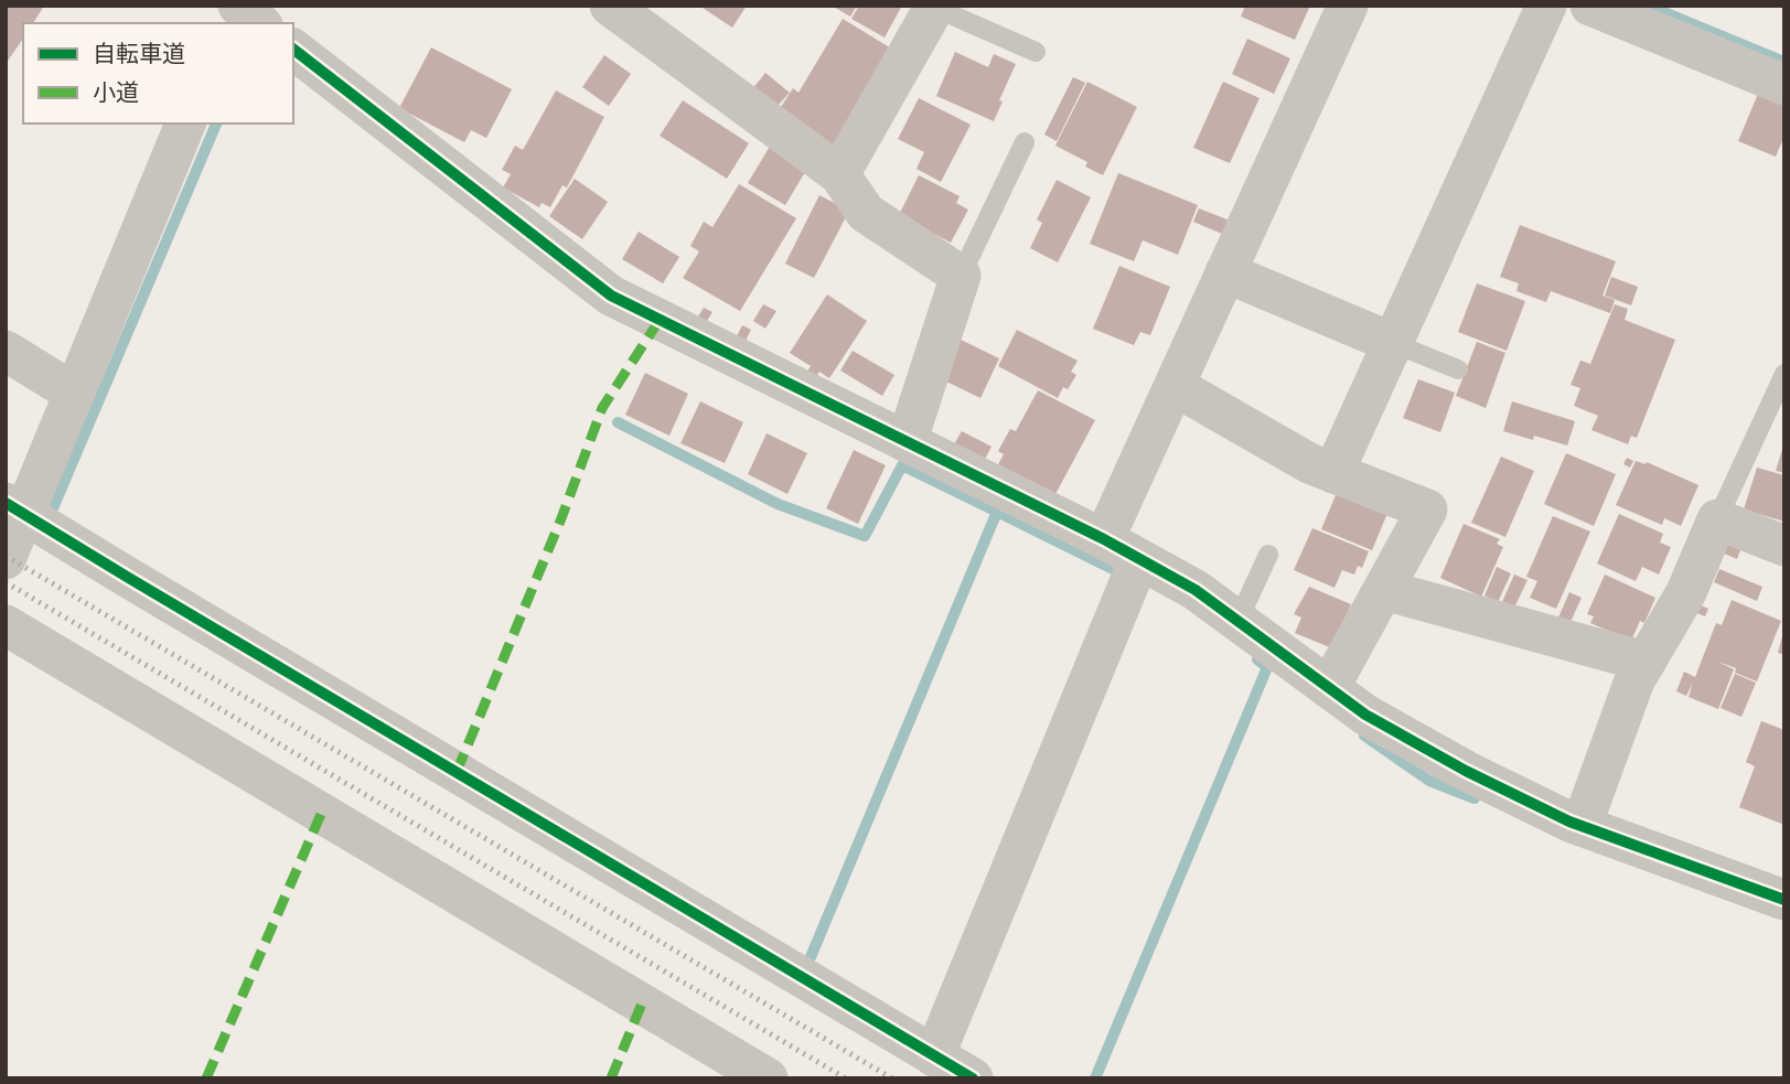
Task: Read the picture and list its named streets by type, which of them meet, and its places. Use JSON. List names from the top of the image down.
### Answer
{
  "legend": ["自転車道", "小道"]
}
